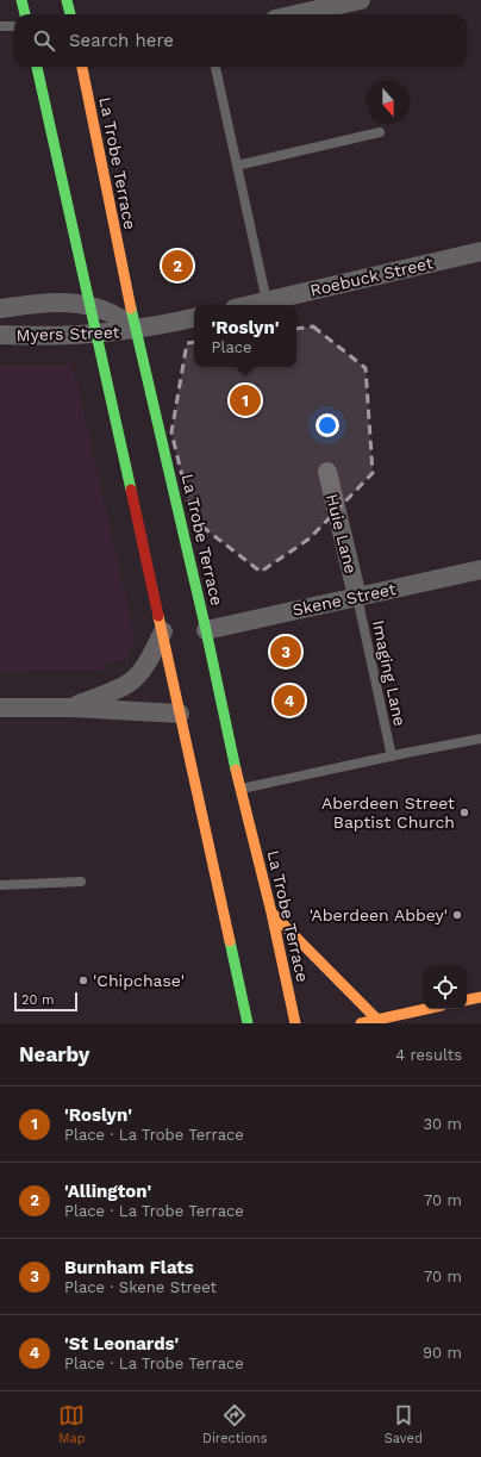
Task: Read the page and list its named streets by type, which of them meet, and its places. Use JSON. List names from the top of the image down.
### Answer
{
  "streets": {
    "main road": ["La Trobe Terrace"],
    "street": [
      "Roebuck Street",
      "Myers Street",
      "Huie Lane",
      "Skene Street"
    ],
    "lane": ["Imaging Lane"]
  },
  "crossings": [
    ["La Trobe Terrace", "Myers Street"],
    ["La Trobe Terrace", "Skene Street"],
    ["Huie Lane", "Skene Street"],
    ["Huie Lane", "Imaging Lane"],
    ["Skene Street", "Imaging Lane"]
  ],
  "places": ["Aberdeen Street Baptist Church", "'Aberdeen Abbey'", "'Chipchase'"],
  "scale_bar": "20 m",
  "north": "bottom",
  "page": {
    "search": "Search here",
    "pins": [
      "2",
      "1",
      "3",
      "4"
    ],
    "popup": ["'Roslyn'", "Place"],
    "scale": "20 m",
    "heading": ["Nearby", "4 results"],
    "list": [
      {
        "mark": "1",
        "name": "'Roslyn'",
        "note": "Place · La Trobe Terrace",
        "value": "30 m"
      },
      {
        "mark": "2",
        "name": "'Allington'",
        "note": "Place · La Trobe Terrace",
        "value": "70 m"
      },
      {
        "mark": "3",
        "name": "Burnham Flats",
        "note": "Place · Skene Street",
        "value": "70 m"
      },
      {
        "mark": "4",
        "name": "'St Leonards'",
        "note": "Place · La Trobe Terrace",
        "value": "90 m"
      }
    ],
    "nav": ["Map", "Directions", "Saved"]
  }
}
